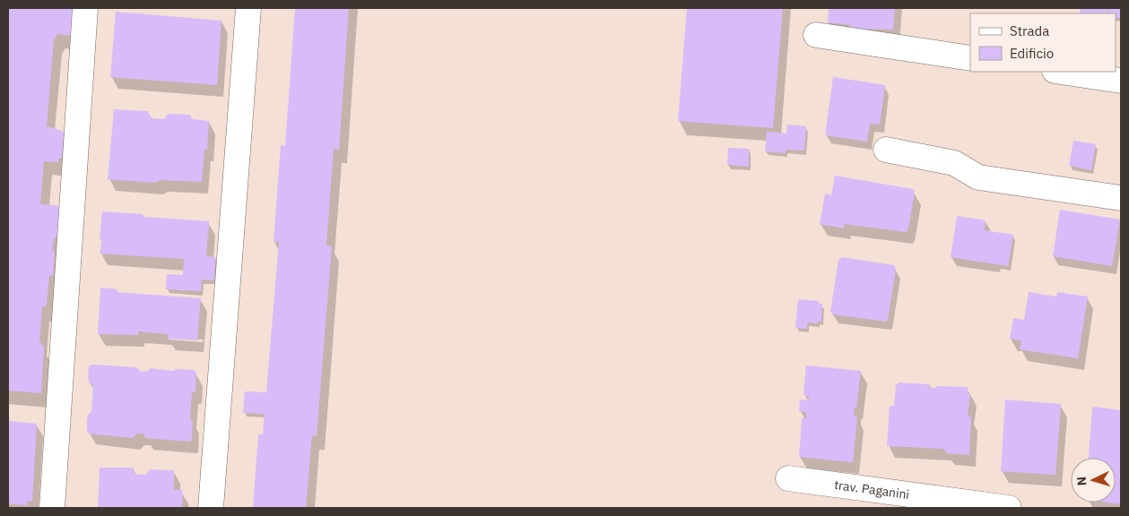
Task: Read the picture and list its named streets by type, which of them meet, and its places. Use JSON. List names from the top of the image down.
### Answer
{
  "streets": {
    "street": ["trav. Paganini"]
  },
  "legend": ["Strada", "Edificio"],
  "north": "left"
}
